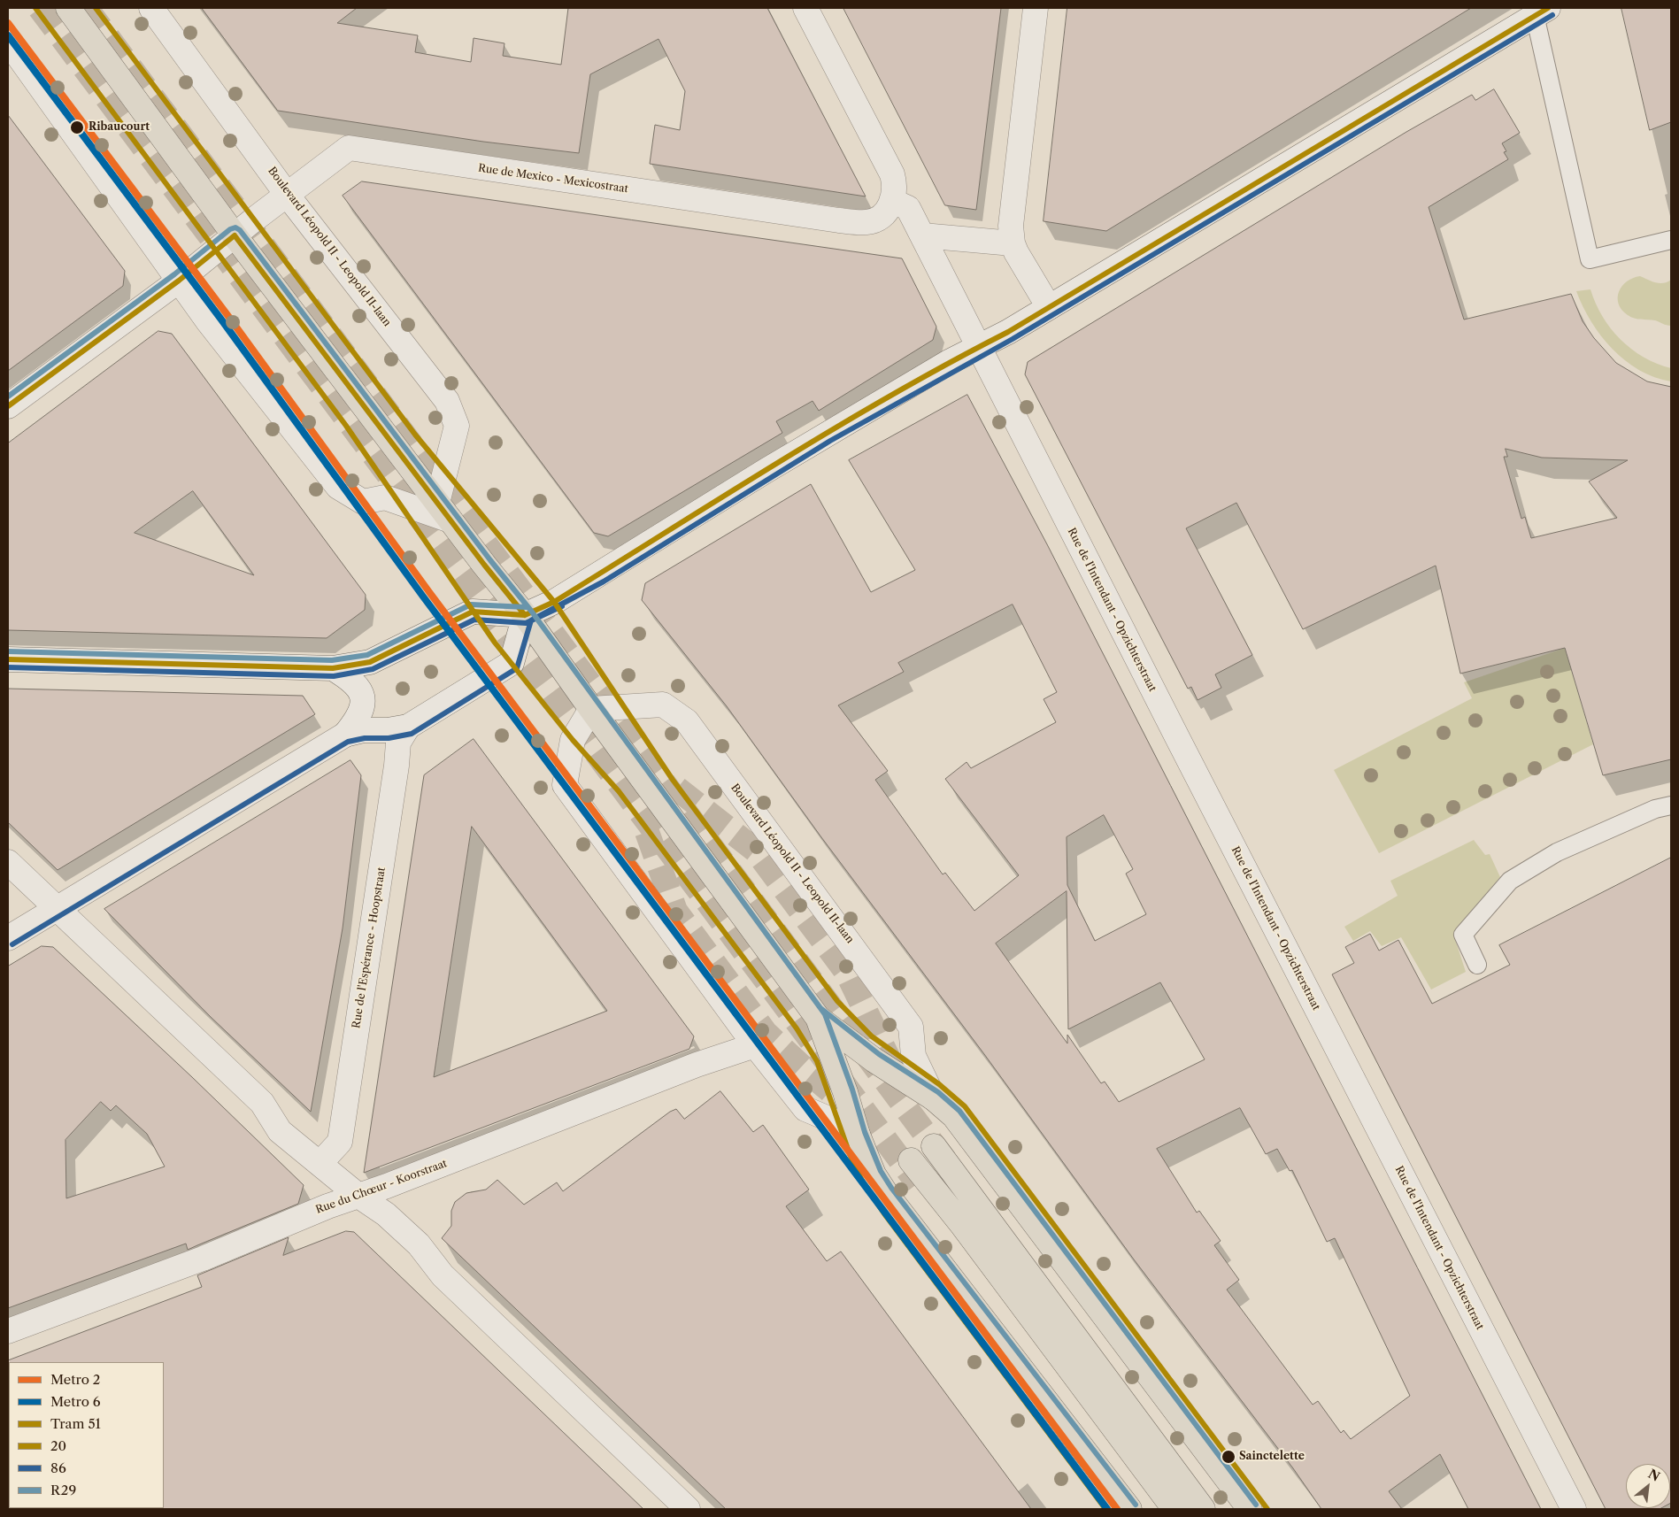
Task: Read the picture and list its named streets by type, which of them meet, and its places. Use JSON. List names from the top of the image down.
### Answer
{
  "streets": {
    "main road": ["Boulevard Léopold II - Leopold II-laan"],
    "street": [
      "Rue de Mexico - Mexicostraat",
      "Rue de l'Intendant - Opzichterstraat",
      "Rue de l'Espérance - Hoopstraat",
      "Rue du Chœur - Koorstraat"
    ]
  },
  "crossings": [
    ["Rue de Mexico - Mexicostraat", "Boulevard Léopold II - Leopold II-laan"],
    ["Rue de Mexico - Mexicostraat", "Rue de l'Intendant - Opzichterstraat"]
  ],
  "places": ["Ribaucourt", "Sainctelette"],
  "lines": [
    "tram line 51",
    "transit line 20",
    "transit line 86",
    "metro line 2",
    "metro line 6",
    "transit line R29"
  ],
  "legend": [
    "Metro 2",
    "Metro 6",
    "Tram 51",
    "20",
    "86",
    "R29"
  ],
  "north": "top right"
}
